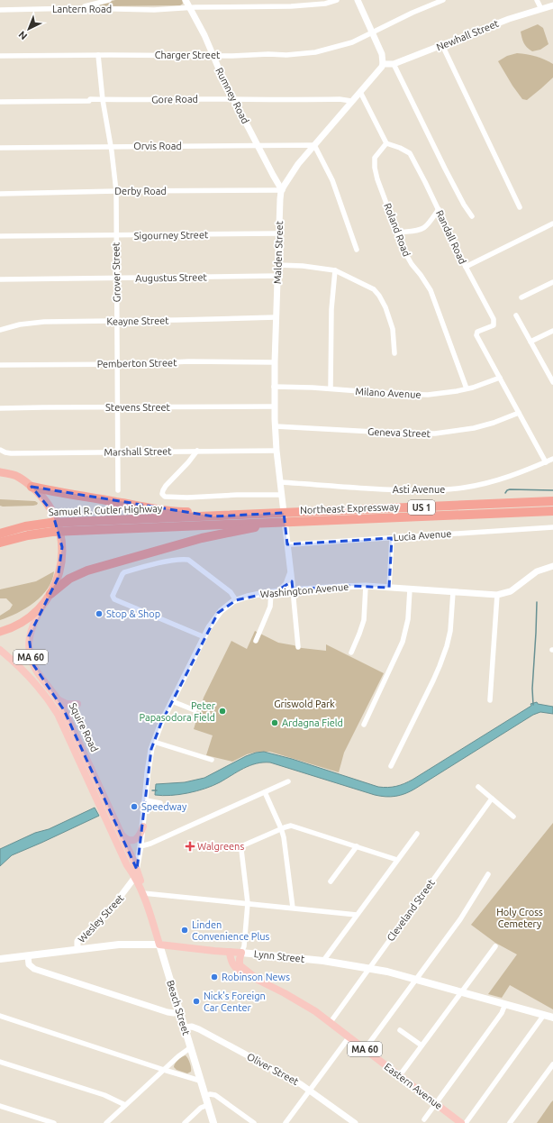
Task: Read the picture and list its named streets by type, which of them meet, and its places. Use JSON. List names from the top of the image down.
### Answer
{
  "streets": {
    "highway": [
      "US 1",
      "Northeast Expressway",
      "Samuel R. Cutler Highway",
      "MA 60"
    ],
    "main road": [
      "Squire Road",
      "Lynn Street",
      "Beach Street",
      "Eastern Avenue"
    ],
    "street": [
      "Lantern Road",
      "Newhall Street",
      "Charger Street",
      "Rumney Road",
      "Gore Road",
      "Orvis Road",
      "Derby Road",
      "Roland Road",
      "Sigourney Street",
      "Randall Road",
      "Malden Street",
      "Grover Street",
      "Augustus Street",
      "Keayne Street",
      "Pemberton Street",
      "Milano Avenue",
      "Stevens Street",
      "Geneva Street",
      "Marshall Street",
      "Asti Avenue",
      "Lucia Avenue",
      "Washington Avenue",
      "Cleveland Street",
      "Wesley Street",
      "Oliver Street"
    ]
  },
  "crossings": [
    ["Lantern Road", "Rumney Road"],
    ["Newhall Street", "Malden Street"],
    ["Charger Street", "Rumney Road"],
    ["Charger Street", "Grover Street"],
    ["Rumney Road", "Gore Road"],
    ["Rumney Road", "Orvis Road"],
    ["Rumney Road", "Derby Road"],
    ["Rumney Road", "Malden Street"],
    ["Gore Road", "Malden Street"],
    ["Gore Road", "Grover Street"],
    ["Orvis Road", "Malden Street"],
    ["Orvis Road", "Grover Street"],
    ["Derby Road", "Malden Street"],
    ["Derby Road", "Grover Street"],
    ["Roland Road", "Randall Road"],
    ["Roland Road", "Milano Avenue"],
    ["Sigourney Street", "Malden Street"],
    ["Sigourney Street", "Grover Street"],
    ["Randall Road", "Milano Avenue"],
    ["Malden Street", "Augustus Street"],
    ["Malden Street", "Keayne Street"],
    ["Malden Street", "Pemberton Street"],
    ["Malden Street", "Milano Avenue"],
    ["Malden Street", "Stevens Street"],
    ["Malden Street", "Geneva Street"],
    ["Malden Street", "Marshall Street"],
    ["Malden Street", "Asti Avenue"],
    ["Malden Street", "Lucia Avenue"],
    ["Malden Street", "Washington Avenue"],
    ["Grover Street", "Augustus Street"],
    ["Grover Street", "Keayne Street"],
    ["Grover Street", "Pemberton Street"],
    ["Grover Street", "Stevens Street"],
    ["Grover Street", "Marshall Street"],
    ["Northeast Expressway", "Samuel R. Cutler Highway"],
    ["Washington Avenue", "Squire Road"],
    ["Washington Avenue", "Wesley Street"],
    ["Washington Avenue", "Beach Street"],
    ["MA 60", "Squire Road"],
    ["Squire Road", "Wesley Street"],
    ["Squire Road", "Beach Street"],
    ["Cleveland Street", "Lynn Street"],
    ["Cleveland Street", "Eastern Avenue"],
    ["Wesley Street", "Lynn Street"],
    ["Wesley Street", "Beach Street"],
    ["Lynn Street", "Beach Street"],
    ["Lynn Street", "Eastern Avenue"],
    ["Beach Street", "Oliver Street"]
  ],
  "parks": ["Griswold Park", "Holy Cross Cemetery"],
  "places": {
    "other": [
      "Stop & Shop",
      "Peter Papasodora Field",
      "Ardagna Field",
      "Speedway",
      "Linden Convenience Plus",
      "Robinson News",
      "Nick's Foreign Car Center"
    ],
    "health": ["Walgreens"]
  },
  "north": "bottom left"
}
